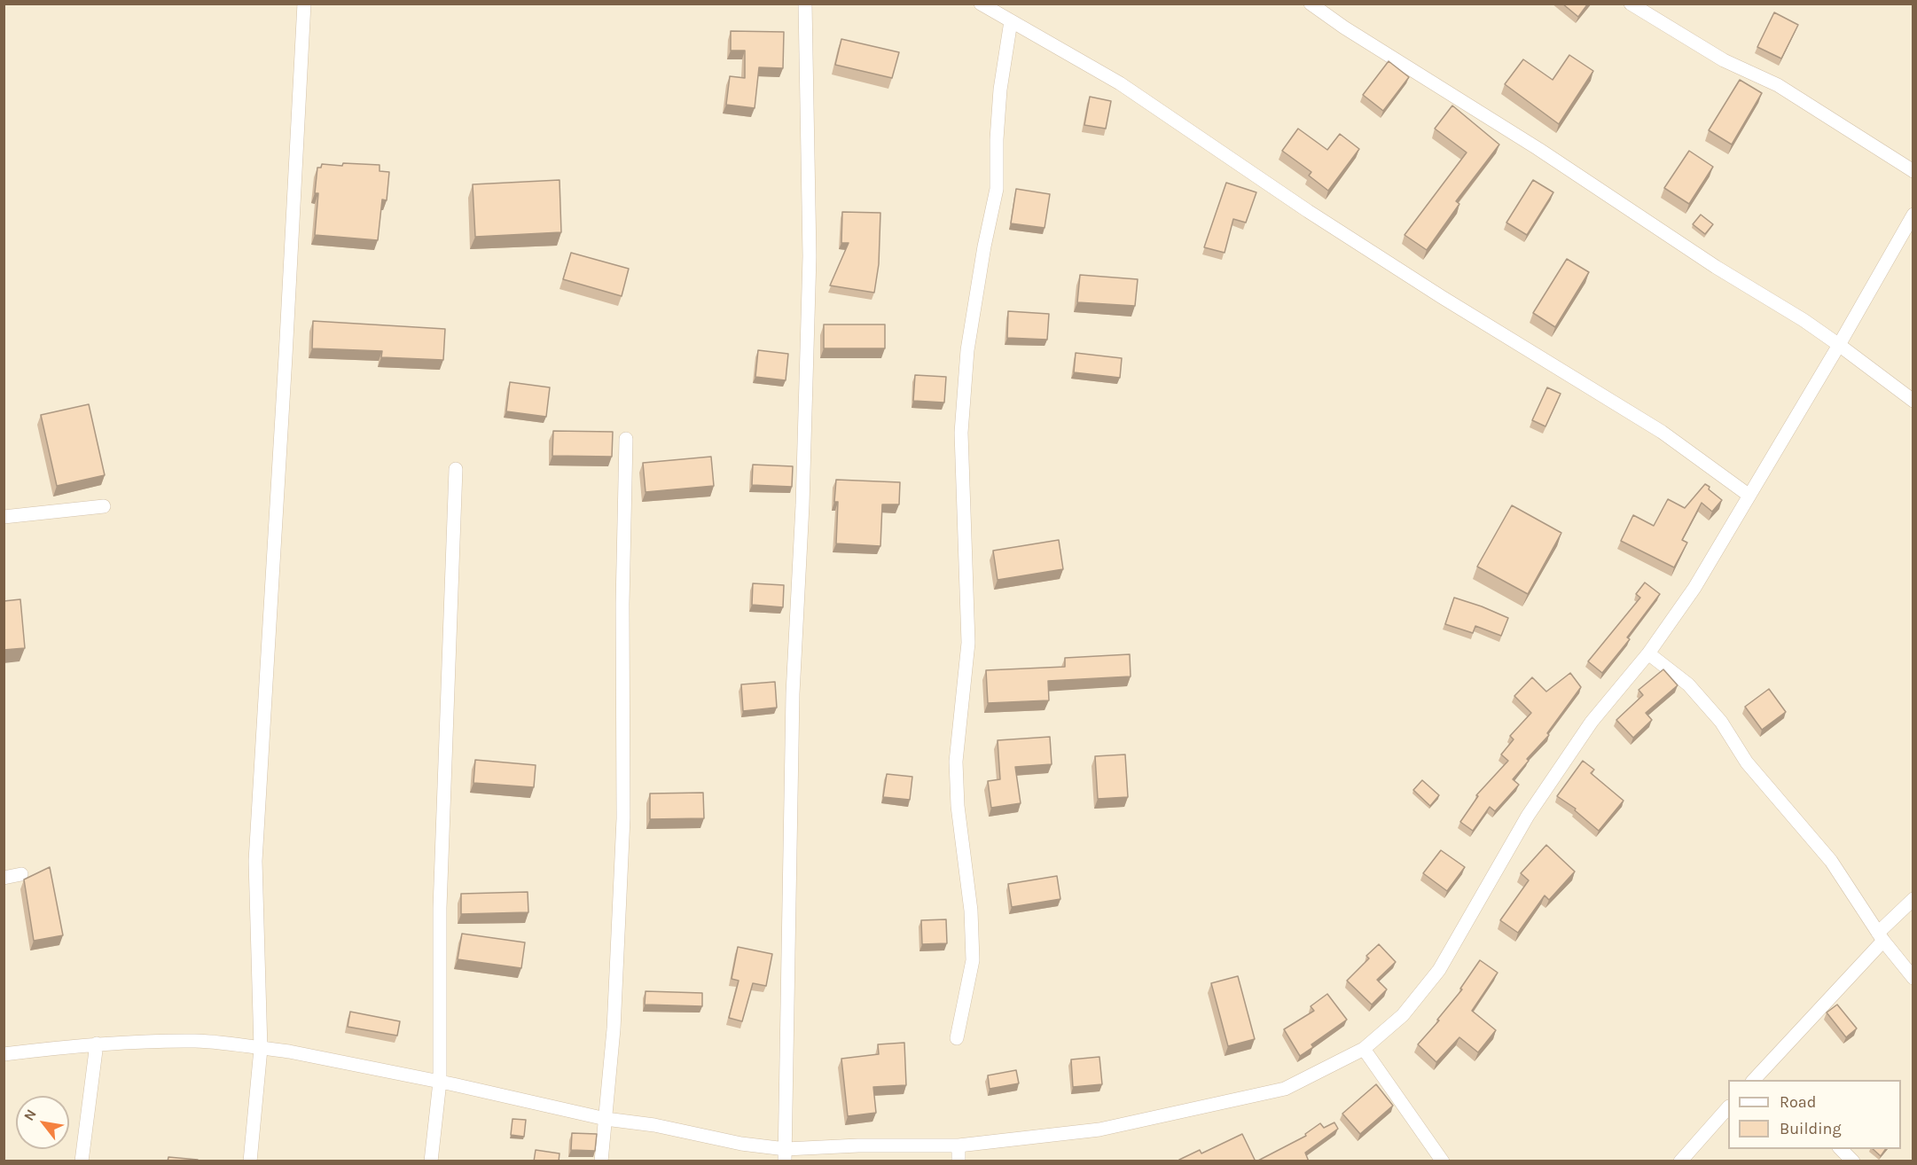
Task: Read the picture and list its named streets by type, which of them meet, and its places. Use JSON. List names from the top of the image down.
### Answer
{
  "legend": ["Road", "Building"],
  "north": "top left"
}
